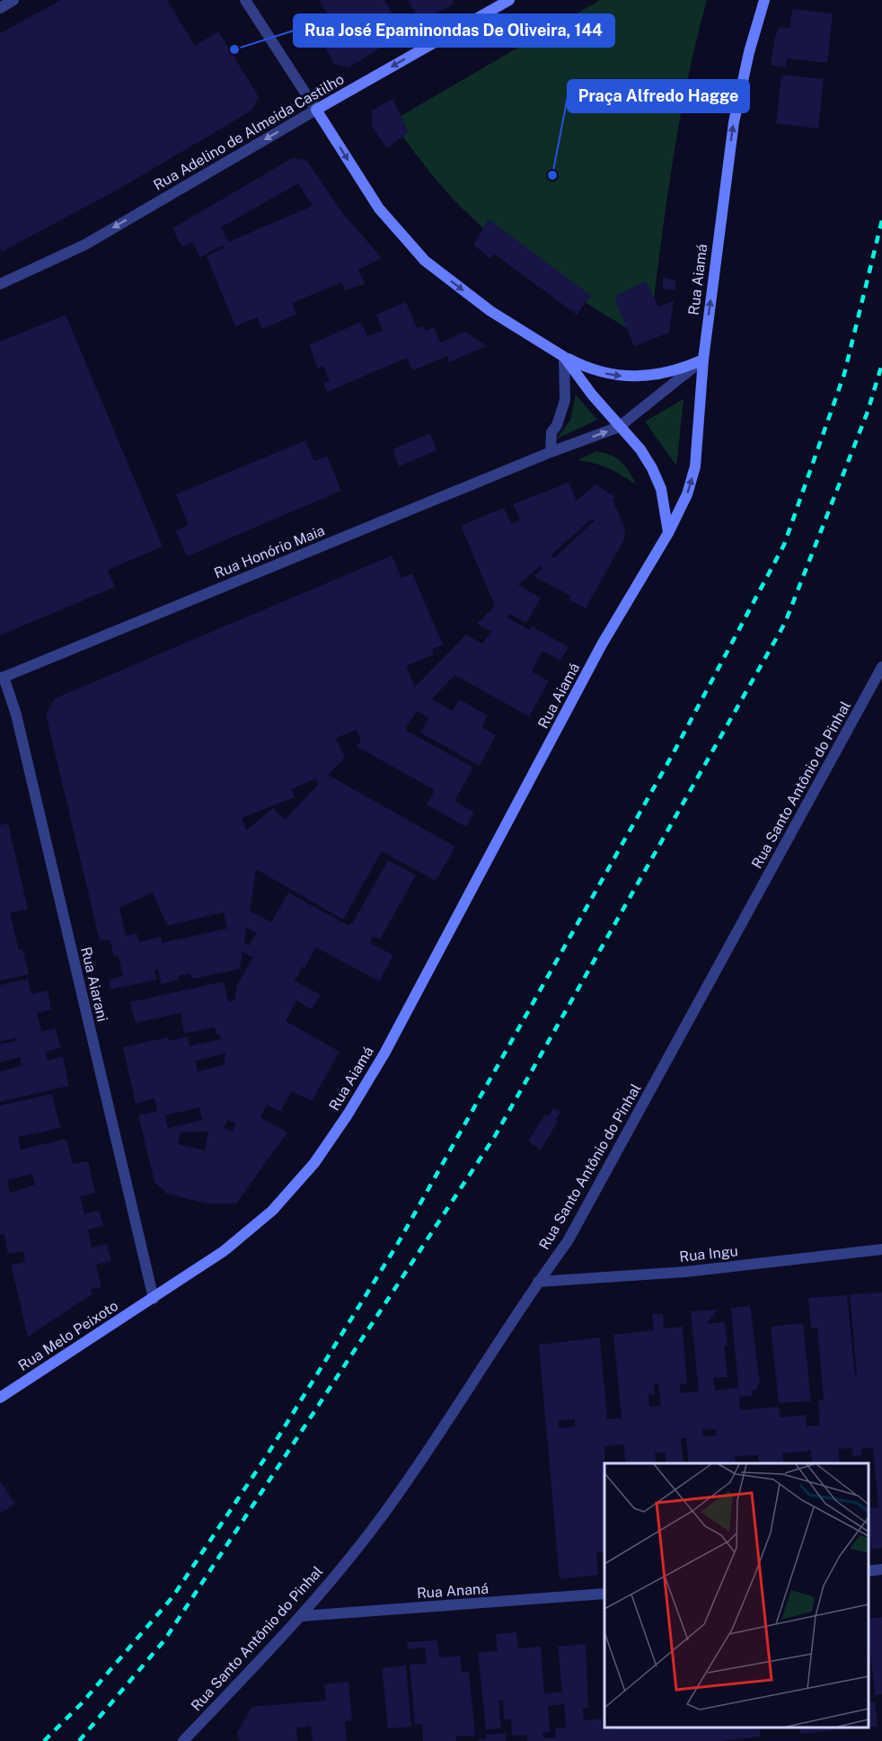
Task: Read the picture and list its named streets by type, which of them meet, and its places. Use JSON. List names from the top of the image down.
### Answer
{
  "streets": {
    "main road": ["Rua Adelino de Almeida Castilho", "Rua Aiamá", "Rua Melo Peixoto"],
    "street": [
      "Rua Honório Maia",
      "Rua Santo Antônio do Pinhal",
      "Rua Aiarani",
      "Rua Ingu",
      "Rua Ananá"
    ]
  },
  "crossings": [
    ["Rua Aiamá", "Rua Honório Maia"],
    ["Rua Aiamá", "Rua Aiarani"],
    ["Rua Aiamá", "Rua Melo Peixoto"],
    ["Rua Honório Maia", "Rua Aiarani"],
    ["Rua Santo Antônio do Pinhal", "Rua Ingu"],
    ["Rua Santo Antônio do Pinhal", "Rua Ananá"],
    ["Rua Aiarani", "Rua Melo Peixoto"]
  ],
  "one_way": ["Rua Adelino de Almeida Castilho", "Rua Aiamá"],
  "places": ["Rua José Epaminondas De Oliveira, 144", "Praça Alfredo Hagge"]
}
